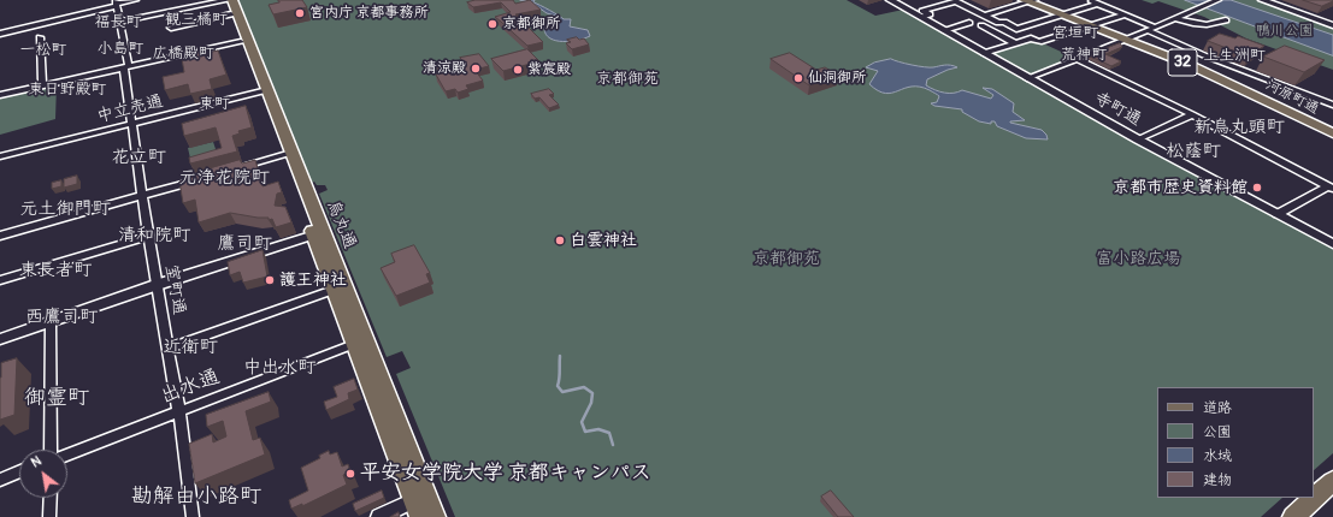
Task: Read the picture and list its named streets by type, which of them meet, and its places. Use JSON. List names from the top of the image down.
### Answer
{
  "streets": {
    "main road": ["32", "河原町通", "烏丸通"],
    "street": [
      "中立売通",
      "寺町通",
      "室町通",
      "出水通"
    ]
  },
  "crossings": [
    ["中立売通", "烏丸通"],
    ["中立売通", "室町通"],
    ["烏丸通", "出水通"],
    ["室町通", "出水通"]
  ],
  "districts": [
    "観三橘町",
    "福長町",
    "宮垣町",
    "小島町",
    "一松町",
    "広橋殿町",
    "荒神町",
    "上生洲町",
    "京都御苑",
    "東日野殿町",
    "東町",
    "新烏丸頭町",
    "松蔭町",
    "花立町",
    "元浄花院町",
    "元土御門町",
    "清和院町",
    "鷹司町",
    "東長者町",
    "西鷹司町",
    "近衛町",
    "中出水町",
    "御霊町",
    "勘解由小路町"
  ],
  "parks": ["鴨川公園", "京都御苑", "富小路広場"],
  "places": [
    "宮内庁 京都事務所",
    "京都御所",
    "清涼殿",
    "紫宸殿",
    "仙洞御所",
    "京都市歴史資料館",
    "白雲神社",
    "護王神社",
    "平安女学院大学 京都キャンパス"
  ],
  "legend": [
    "道路",
    "公園",
    "水域",
    "建物"
  ],
  "north": "top left"
}
